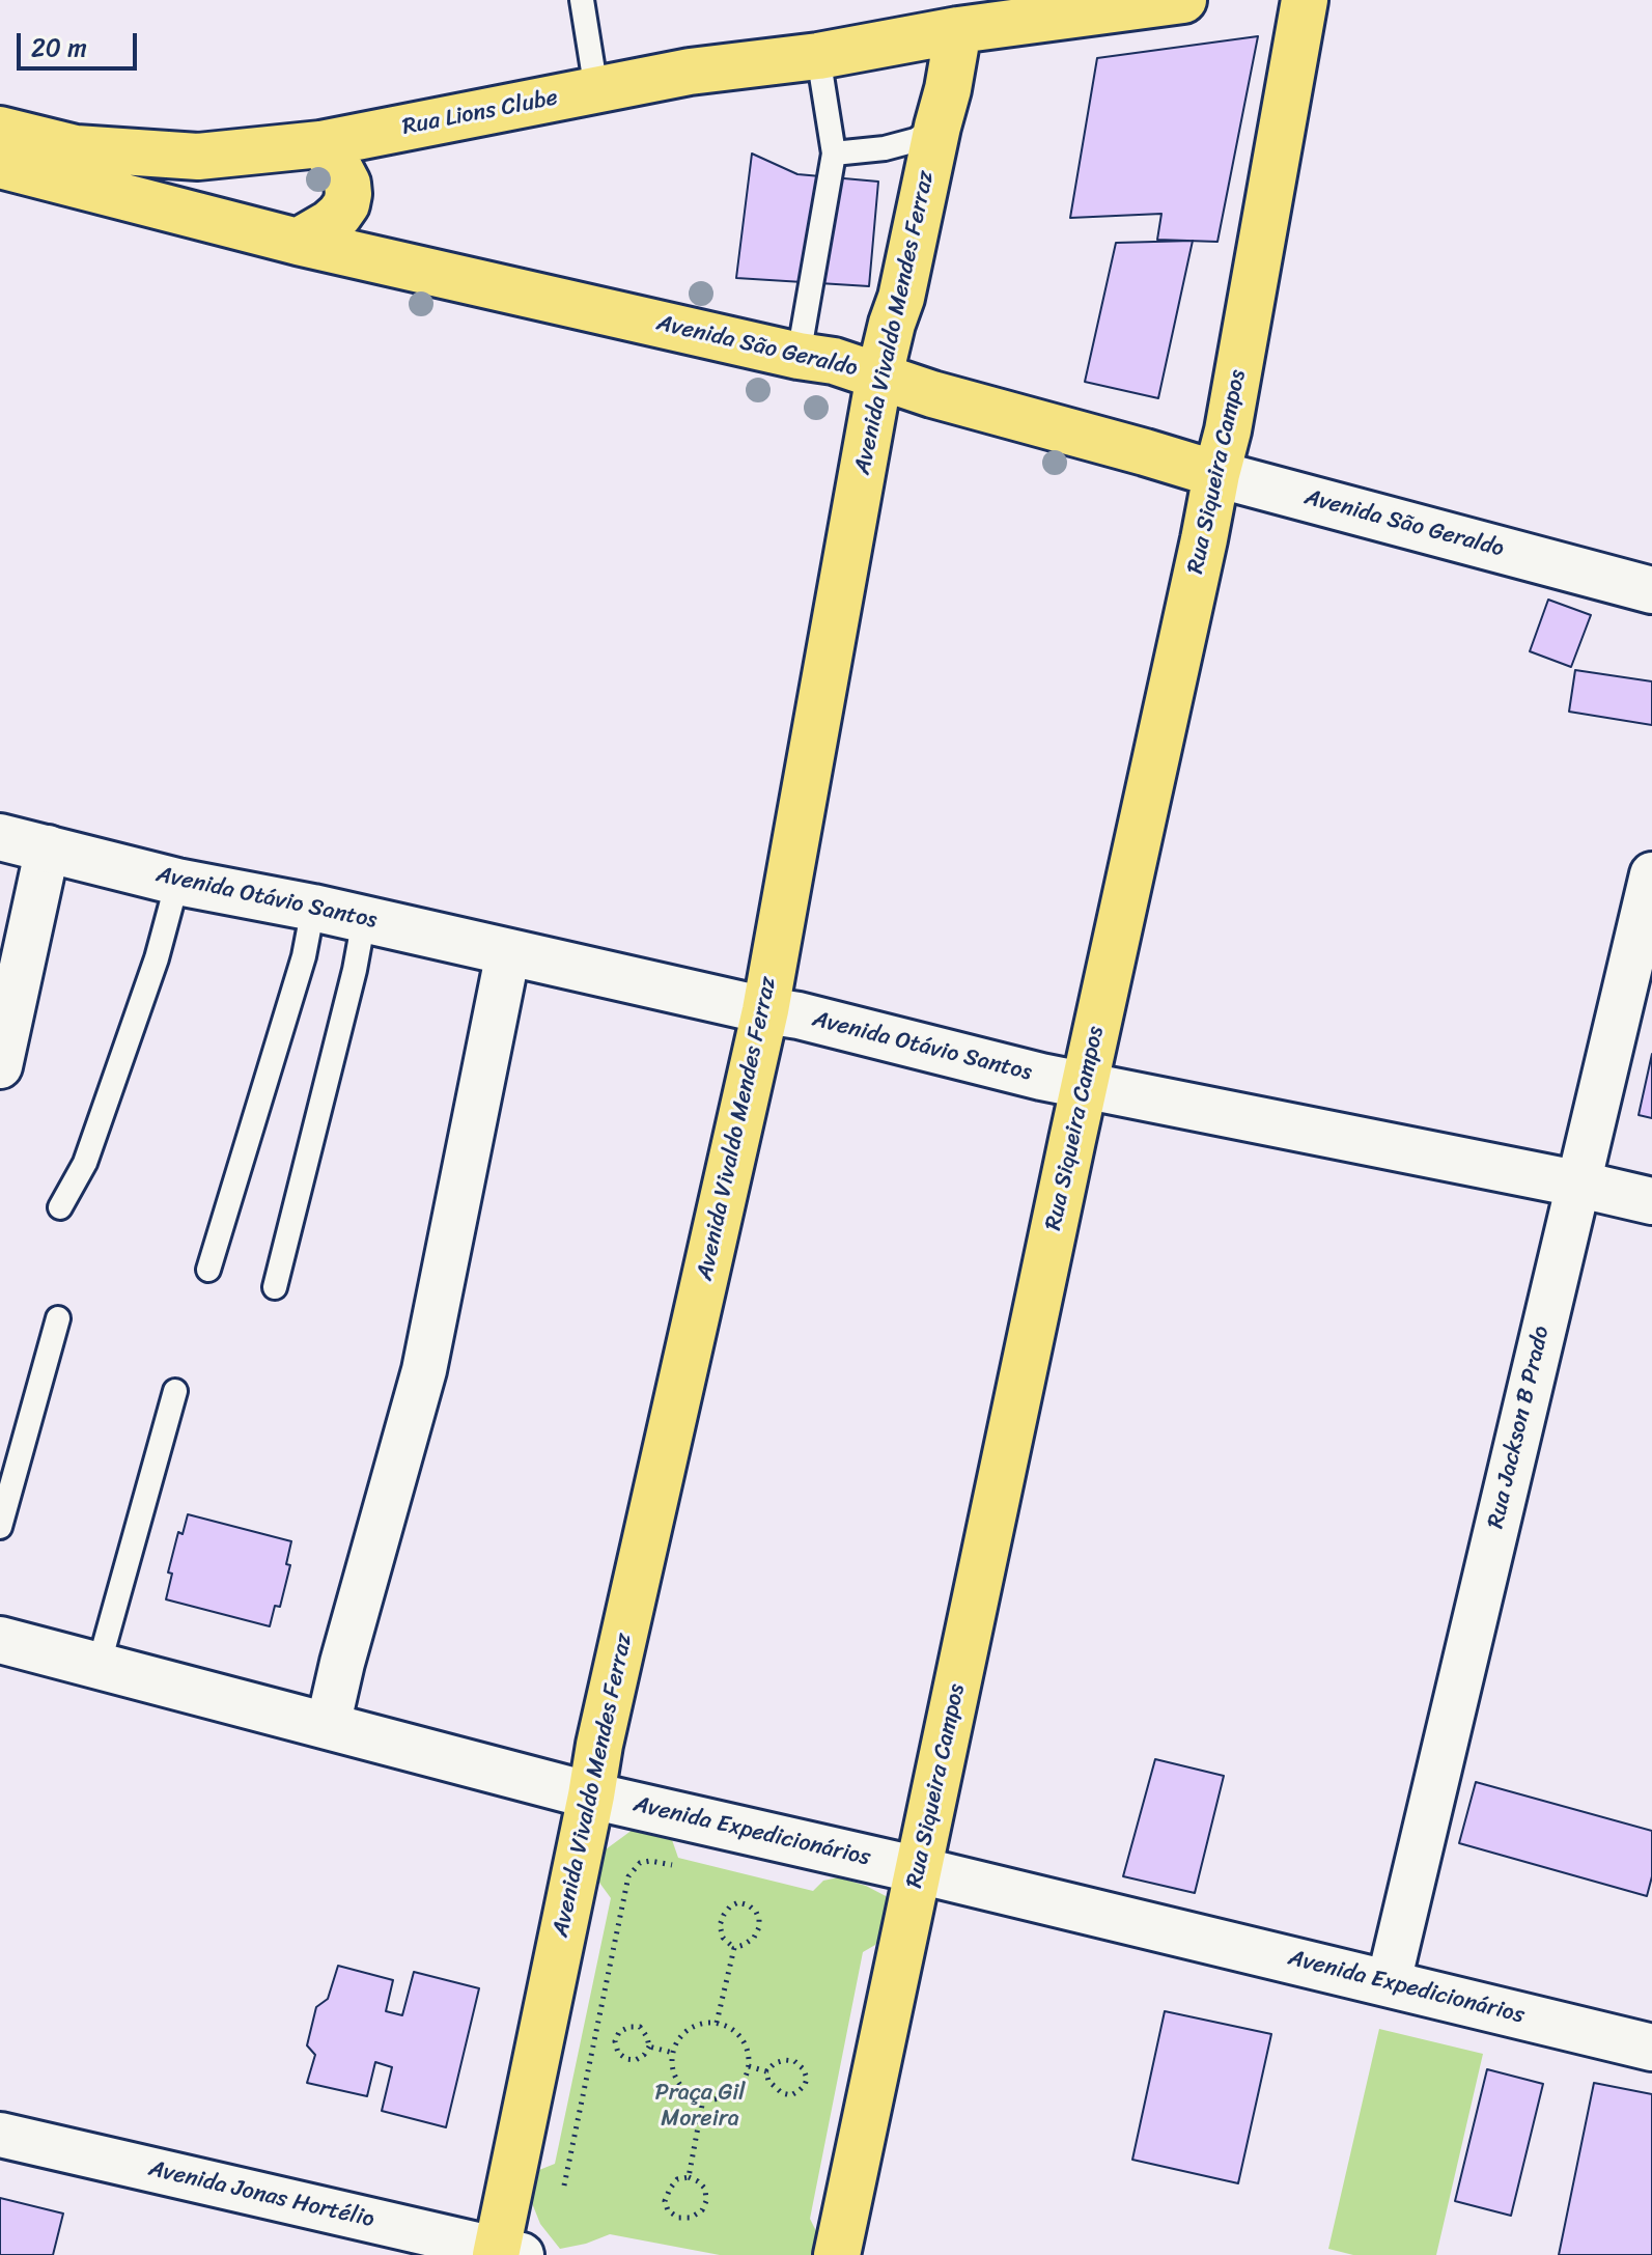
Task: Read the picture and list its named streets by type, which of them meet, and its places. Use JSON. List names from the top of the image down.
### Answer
{
  "streets": {
    "main road": [
      "Rua Lions Clube",
      "Avenida Vivaldo Mendes Ferraz",
      "Avenida São Geraldo",
      "Rua Siqueira Campos"
    ],
    "street": [
      "Avenida Otávio Santos",
      "Rua Jackson B Prado",
      "Avenida Expedicionários",
      "Avenida Jonas Hortélio"
    ]
  },
  "crossings": [
    ["Rua Lions Clube", "Avenida Vivaldo Mendes Ferraz"],
    ["Avenida Vivaldo Mendes Ferraz", "Avenida São Geraldo"],
    ["Avenida Vivaldo Mendes Ferraz", "Avenida Otávio Santos"],
    ["Avenida Vivaldo Mendes Ferraz", "Avenida Expedicionários"],
    ["Avenida Vivaldo Mendes Ferraz", "Avenida Jonas Hortélio"],
    ["Avenida São Geraldo", "Rua Siqueira Campos"],
    ["Rua Siqueira Campos", "Avenida Otávio Santos"],
    ["Rua Siqueira Campos", "Avenida Expedicionários"],
    ["Avenida Otávio Santos", "Rua Jackson B Prado"],
    ["Rua Jackson B Prado", "Avenida Expedicionários"]
  ],
  "parks": ["Praça Gil Moreira"],
  "scale_bar": "20 m"
}
